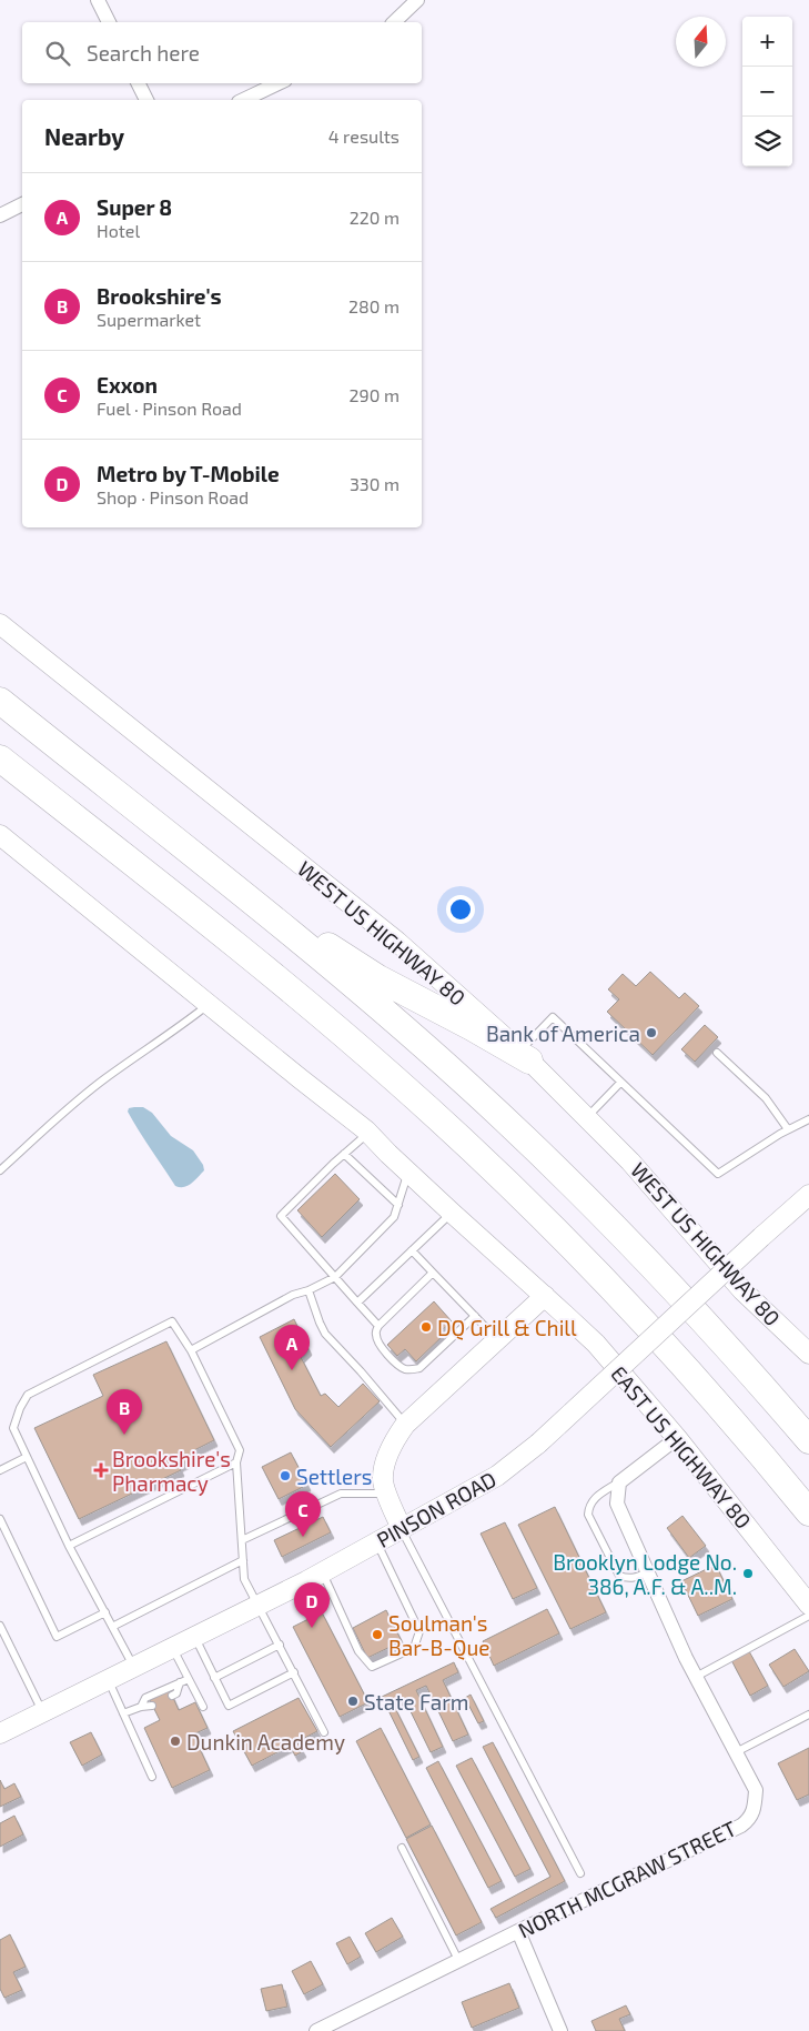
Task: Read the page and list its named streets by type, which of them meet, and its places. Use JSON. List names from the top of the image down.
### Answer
{
  "streets": {
    "main road": ["WEST US HIGHWAY 80", "EAST US HIGHWAY 80", "PINSON ROAD"],
    "street": ["NORTH MCGRAW STREET"]
  },
  "places": {
    "other": [
      "Bank of America",
      "DQ Grill & Chill",
      "Settlers",
      "Brooklyn Lodge No. 386, A.F. & A..M.",
      "Soulman's Bar-B-Que",
      "State Farm",
      "Dunkin Academy"
    ],
    "health": ["Brookshire's Pharmacy"]
  },
  "north": "top",
  "page": {
    "map_buttons": ["+", "−"],
    "search": "Search here",
    "heading": ["Nearby", "4 results"],
    "list": [
      {
        "mark": "A",
        "name": "Super 8",
        "note": "Hotel",
        "value": "220 m"
      },
      {
        "mark": "B",
        "name": "Brookshire's",
        "note": "Supermarket",
        "value": "280 m"
      },
      {
        "mark": "C",
        "name": "Exxon",
        "note": "Fuel · Pinson Road",
        "value": "290 m"
      },
      {
        "mark": "D",
        "name": "Metro by T-Mobile",
        "note": "Shop · Pinson Road",
        "value": "330 m"
      }
    ],
    "pins": [
      "A",
      "B",
      "C",
      "D"
    ]
  }
}
